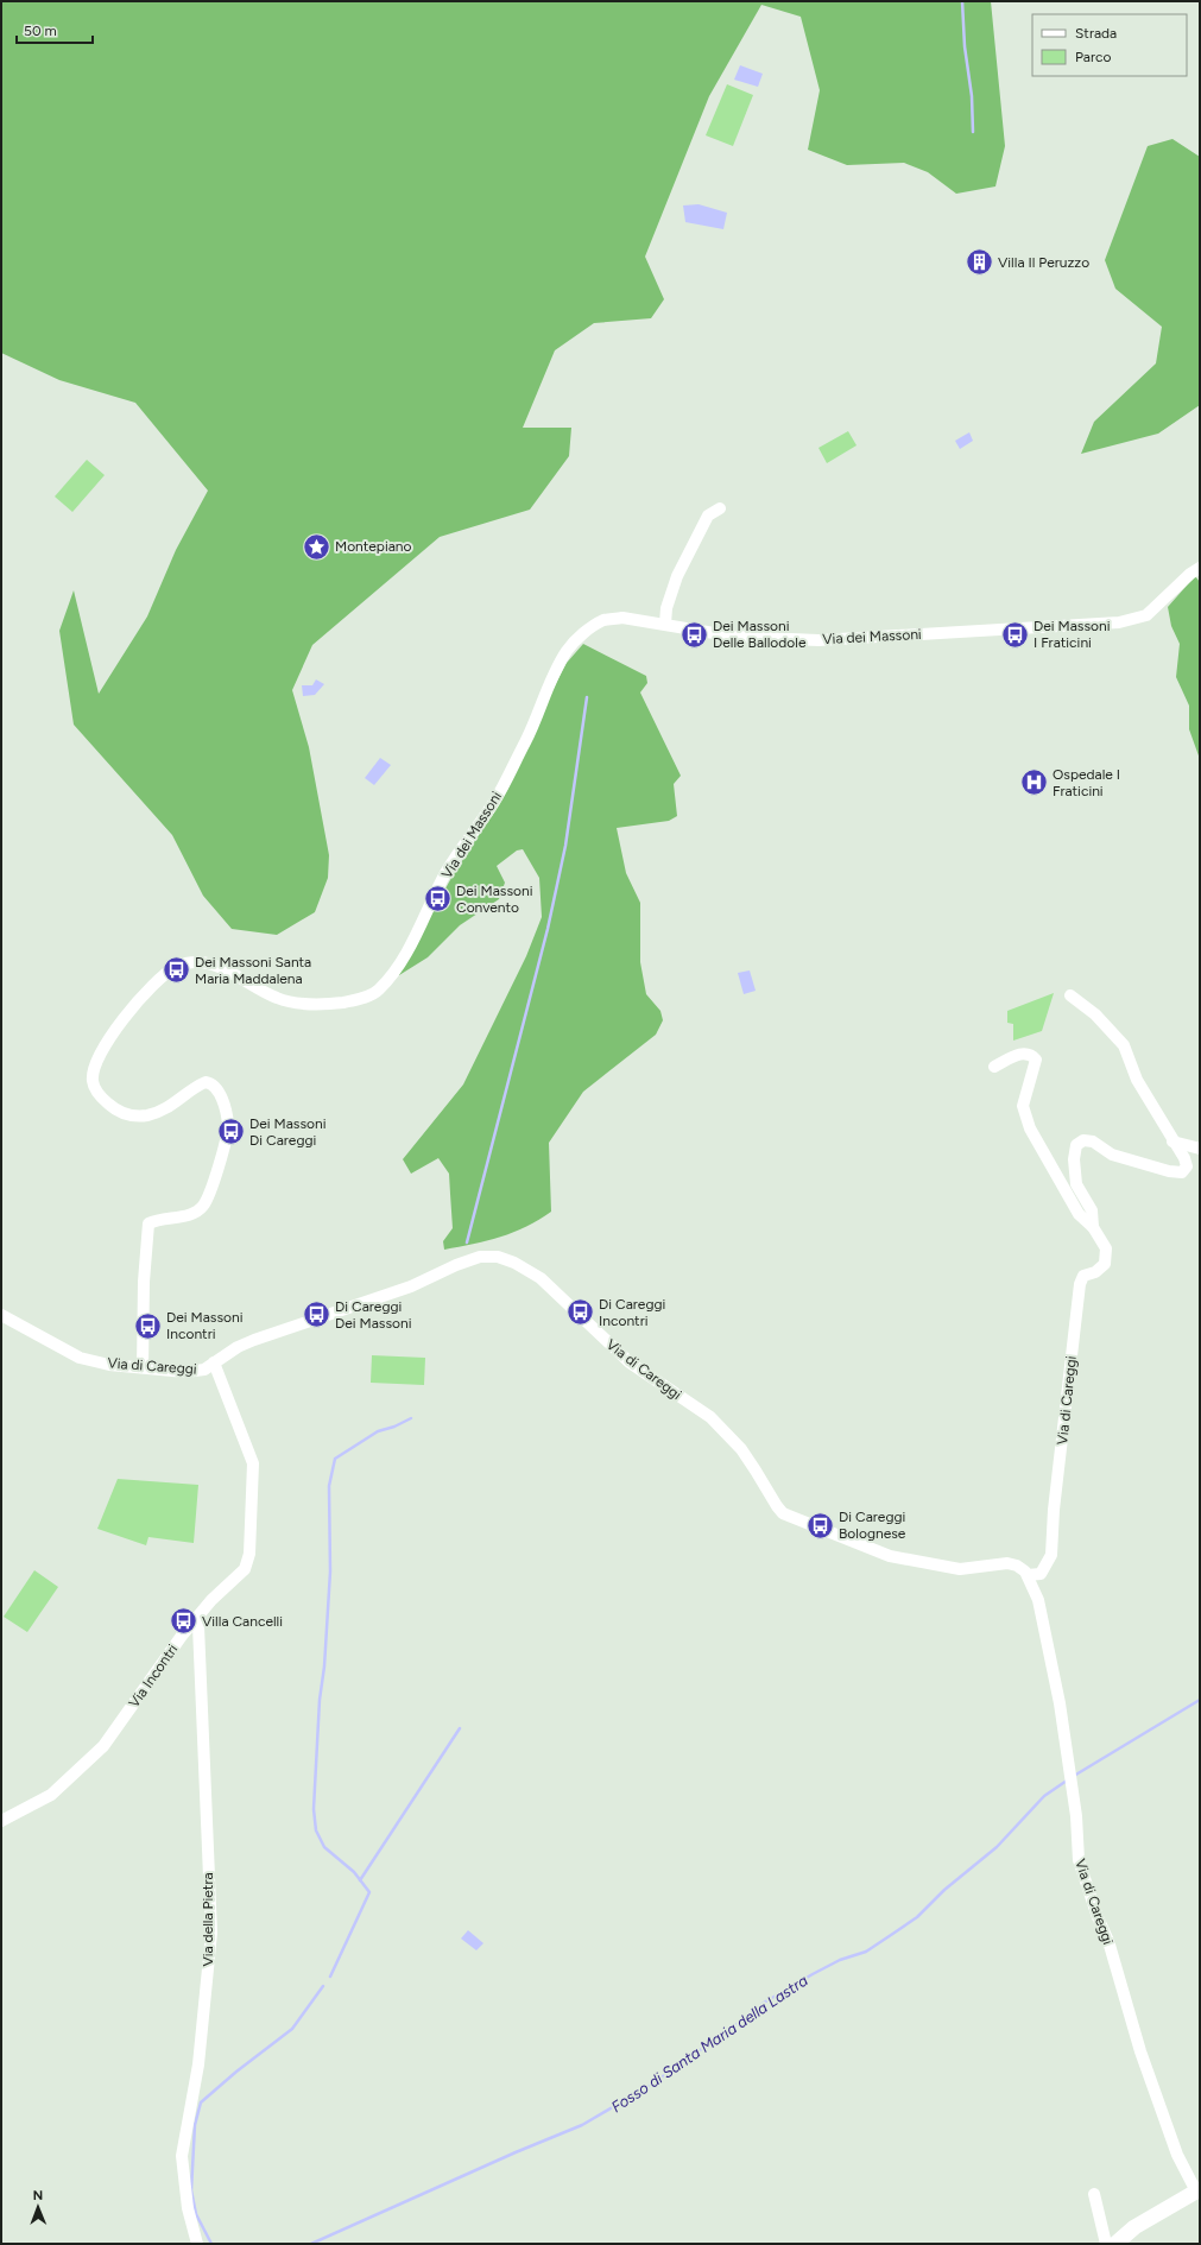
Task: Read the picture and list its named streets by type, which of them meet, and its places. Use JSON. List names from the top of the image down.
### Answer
{
  "streets": {
    "street": [
      "Via dei Massoni",
      "Via di Careggi",
      "Via Incontri",
      "Via della Pietra"
    ]
  },
  "crossings": [
    ["Via dei Massoni", "Via di Careggi"],
    ["Via di Careggi", "Via Incontri"],
    ["Via Incontri", "Via della Pietra"]
  ],
  "water": ["Fosso di Santa Maria della Lastra"],
  "places": {
    "building": ["Villa Il Peruzzo"],
    "place": ["Montepiano"],
    "bus stop": [
      "Dei Massoni Delle Ballodole",
      "Dei Massoni I Fraticini",
      "Dei Massoni Convento",
      "Dei Massoni Santa Maria Maddalena",
      "Dei Massoni Di Careggi",
      "Di Careggi Incontri",
      "Di Careggi Dei Massoni",
      "Dei Massoni Incontri",
      "Di Careggi Bolognese",
      "Villa Cancelli"
    ],
    "hospital": ["Ospedale I Fraticini"]
  },
  "legend": ["Strada", "Parco"],
  "scale_bar": "50 m",
  "north": "top"
}
